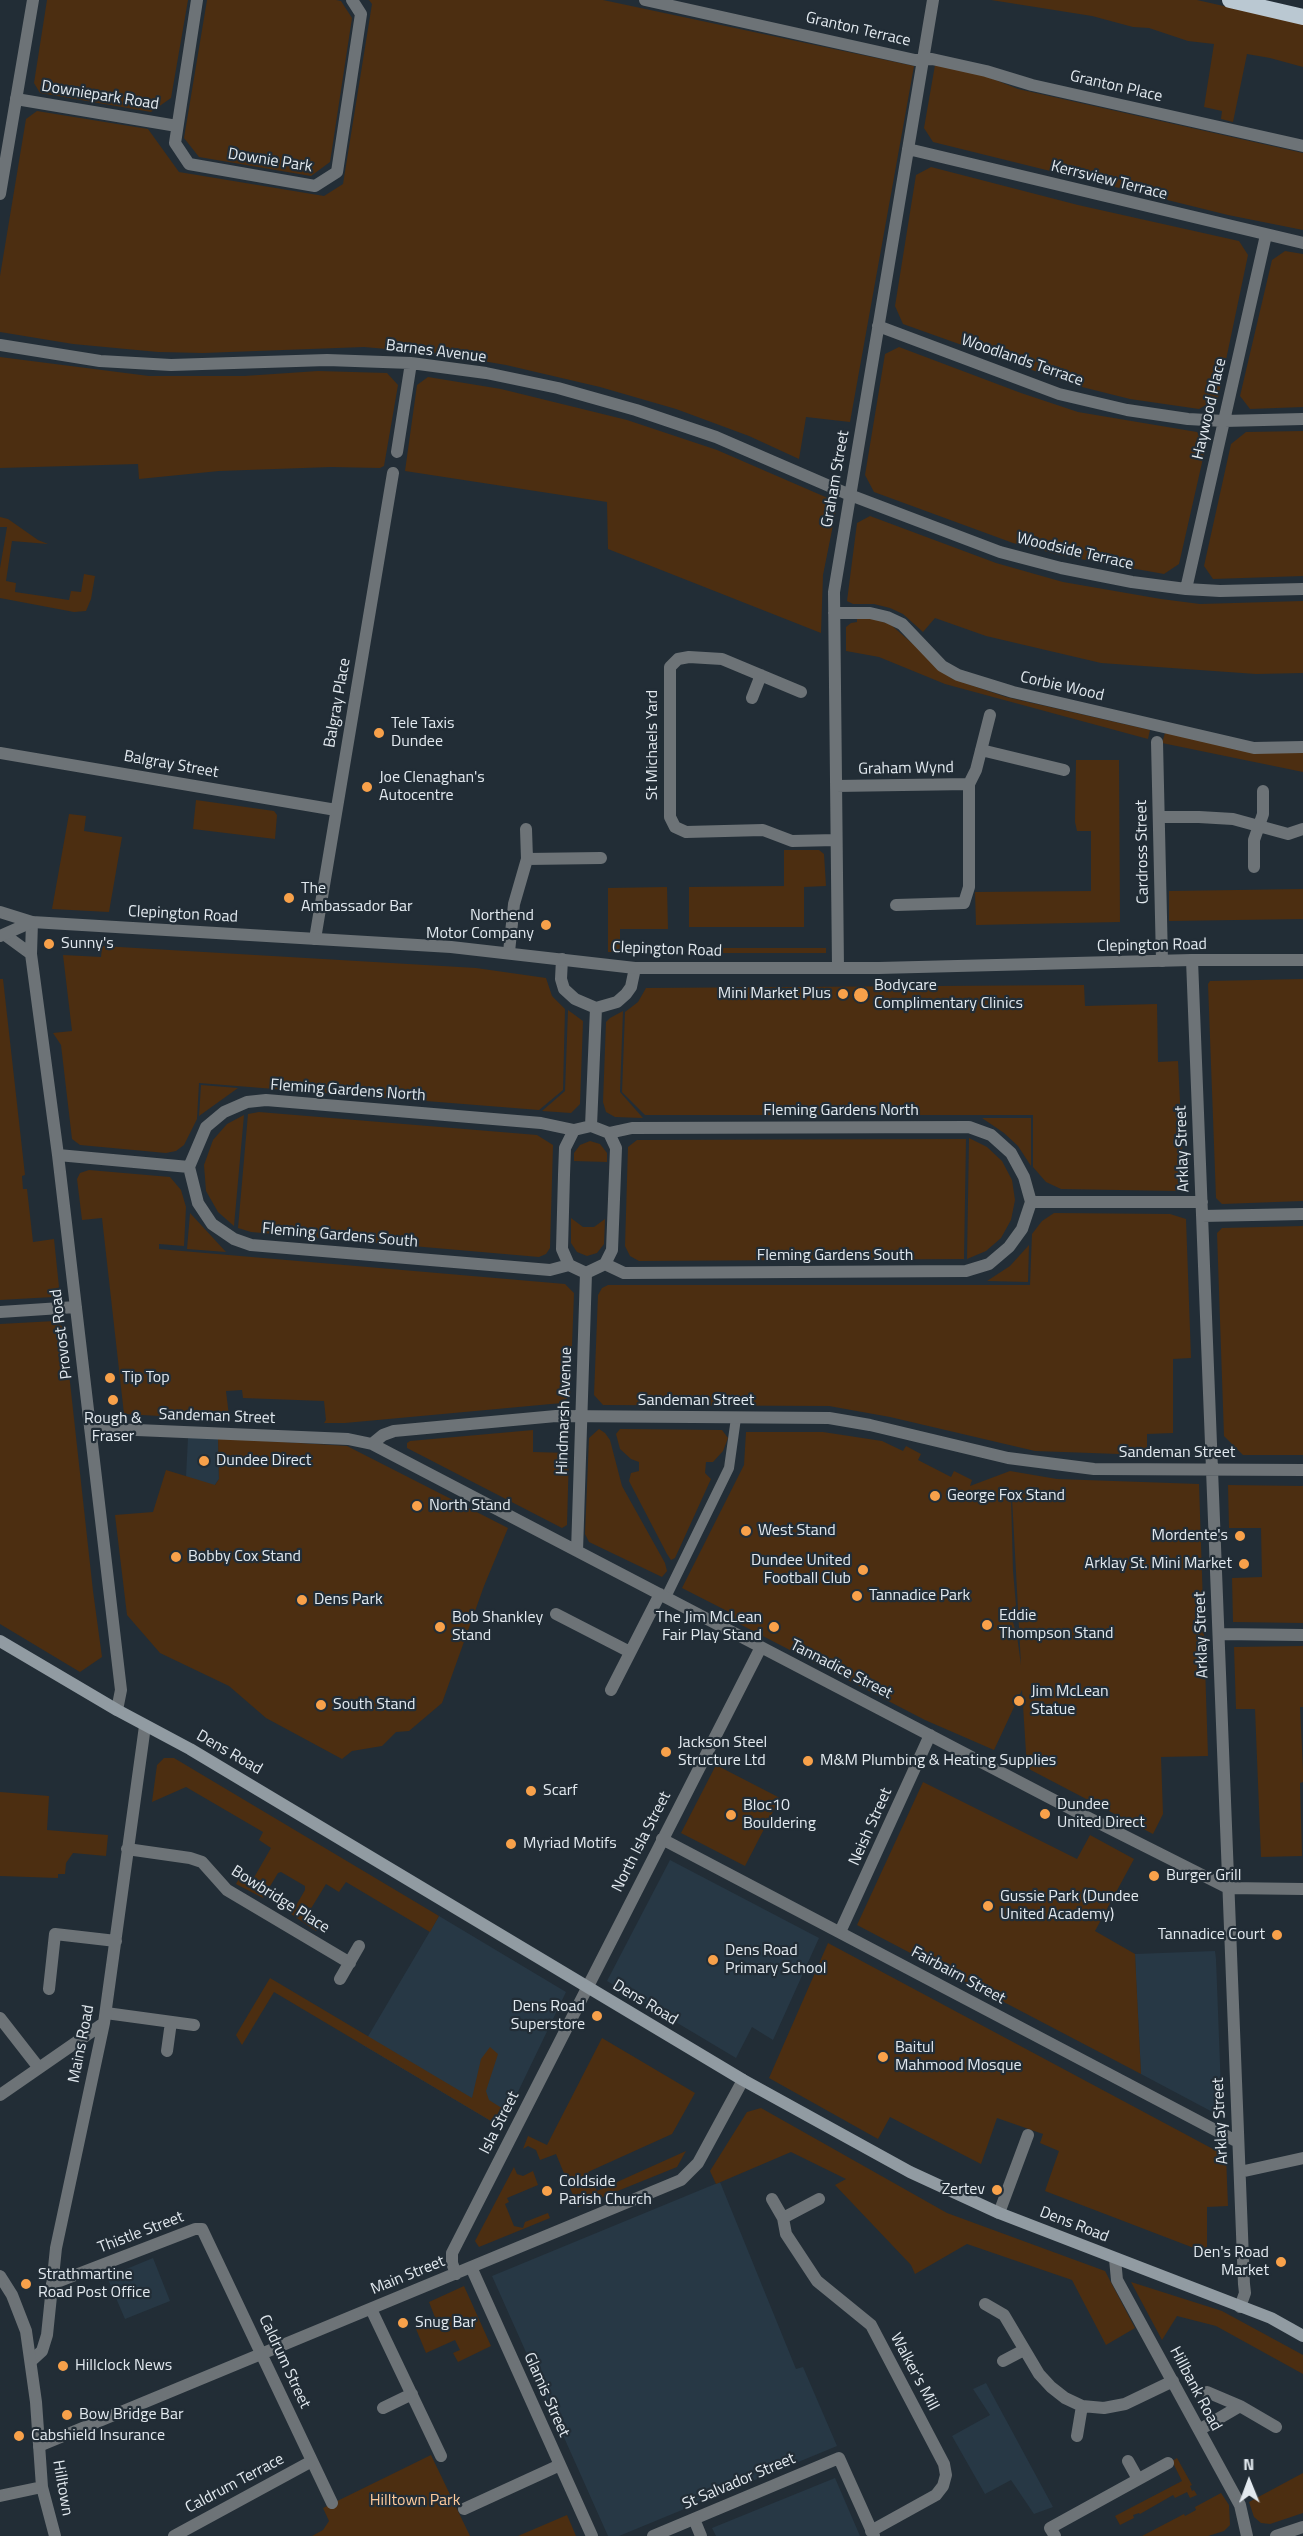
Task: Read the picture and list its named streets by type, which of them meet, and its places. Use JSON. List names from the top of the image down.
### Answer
{
  "streets": {
    "main road": ["Dens Road"],
    "street": [
      "Granton Terrace",
      "Granton Place",
      "Downiepark Road",
      "Downie Park",
      "Kerrsview Terrace",
      "Barnes Avenue",
      "Woodlands Terrace",
      "Haywood Place",
      "Graham Street",
      "Woodside Terrace",
      "Corbie Wood",
      "Balgray Place",
      "St Michaels Yard",
      "Balgray Street",
      "Graham Wynd",
      "Cardross Street",
      "Clepington Road",
      "Fleming Gardens North",
      "Arklay Street",
      "Fleming Gardens South",
      "Provost Road",
      "Sandeman Street",
      "Hindmarsh Avenue",
      "Tannadice Street",
      "Neish Street",
      "North Isla Street",
      "Bowbridge Place",
      "Fairbairn Street",
      "Mains Road",
      "Isla Street",
      "Thistle Street",
      "Main Street",
      "Caldrum Street",
      "Walker's Mill",
      "Hillbank Road",
      "Glamis Street",
      "St Salvador Street",
      "Caldrum Terrace",
      "Hilltown"
    ]
  },
  "crossings": [
    ["Granton Terrace", "Granton Place"],
    ["Granton Terrace", "Graham Street"],
    ["Granton Place", "Graham Street"],
    ["Downiepark Road", "Downie Park"],
    ["Kerrsview Terrace", "Haywood Place"],
    ["Kerrsview Terrace", "Graham Street"],
    ["Barnes Avenue", "Graham Street"],
    ["Barnes Avenue", "Woodside Terrace"],
    ["Woodlands Terrace", "Haywood Place"],
    ["Woodlands Terrace", "Graham Street"],
    ["Haywood Place", "Woodside Terrace"],
    ["Graham Street", "Woodside Terrace"],
    ["Graham Street", "Corbie Wood"],
    ["Graham Street", "St Michaels Yard"],
    ["Graham Street", "Graham Wynd"],
    ["Graham Street", "Clepington Road"],
    ["Balgray Place", "Balgray Street"],
    ["Balgray Place", "Clepington Road"],
    ["Cardross Street", "Clepington Road"],
    ["Clepington Road", "Arklay Street"],
    ["Clepington Road", "Provost Road"],
    ["Fleming Gardens North", "Fleming Gardens South"],
    ["Arklay Street", "Sandeman Street"],
    ["Arklay Street", "Tannadice Street"],
    ["Arklay Street", "Dens Road"],
    ["Arklay Street", "Fairbairn Street"],
    ["Provost Road", "Sandeman Street"],
    ["Provost Road", "Dens Road"],
    ["Sandeman Street", "Hindmarsh Avenue"],
    ["Sandeman Street", "Tannadice Street"],
    ["Hindmarsh Avenue", "Tannadice Street"],
    ["Tannadice Street", "Neish Street"],
    ["Tannadice Street", "North Isla Street"],
    ["Dens Road", "North Isla Street"],
    ["Dens Road", "Mains Road"],
    ["Dens Road", "Isla Street"],
    ["Dens Road", "Main Street"],
    ["Dens Road", "Hillbank Road"],
    ["Neish Street", "Fairbairn Street"],
    ["North Isla Street", "Fairbairn Street"],
    ["North Isla Street", "Isla Street"],
    ["Bowbridge Place", "Mains Road"],
    ["Mains Road", "Thistle Street"],
    ["Mains Road", "Hilltown"],
    ["Isla Street", "Main Street"],
    ["Thistle Street", "Caldrum Street"],
    ["Main Street", "Caldrum Street"],
    ["Main Street", "Glamis Street"],
    ["Main Street", "Hilltown"],
    ["Caldrum Street", "Caldrum Terrace"],
    ["Walker's Mill", "St Salvador Street"]
  ],
  "parks": ["Hilltown Park"],
  "places": [
    "Tele Taxis Dundee",
    "Joe Clenaghan's Autocentre",
    "The Ambassador Bar",
    "Northend Motor Company",
    "Sunny's",
    "Mini Market Plus",
    "Bodycare Complimentary Clinics",
    "Tip Top",
    "Rough & Fraser",
    "Dundee Direct",
    "George Fox Stand",
    "North Stand",
    "West Stand",
    "Mordente's",
    "Bobby Cox Stand",
    "Arklay St. Mini Market",
    "Dundee United Football Club",
    "Tannadice Park",
    "Dens Park",
    "Eddie Thompson Stand",
    "Bob Shankley Stand",
    "The Jim McLean Fair Play Stand",
    "Jim McLean Statue",
    "South Stand",
    "Jackson Steel Structure Ltd",
    "M&M Plumbing & Heating Supplies",
    "Scarf",
    "Dundee United Direct",
    "Bloc10 Bouldering",
    "Myriad Motifs",
    "Burger Grill",
    "Gussie Park (Dundee United Academy)",
    "Tannadice Court",
    "Dens Road Primary School",
    "Dens Road Superstore",
    "Baitul Mahmood Mosque",
    "Zertev",
    "Coldside Parish Church",
    "Den's Road Market",
    "Strathmartine Road Post Office",
    "Snug Bar",
    "Hillclock News",
    "Bow Bridge Bar",
    "Cabshield Insurance"
  ],
  "north": "top"
}
